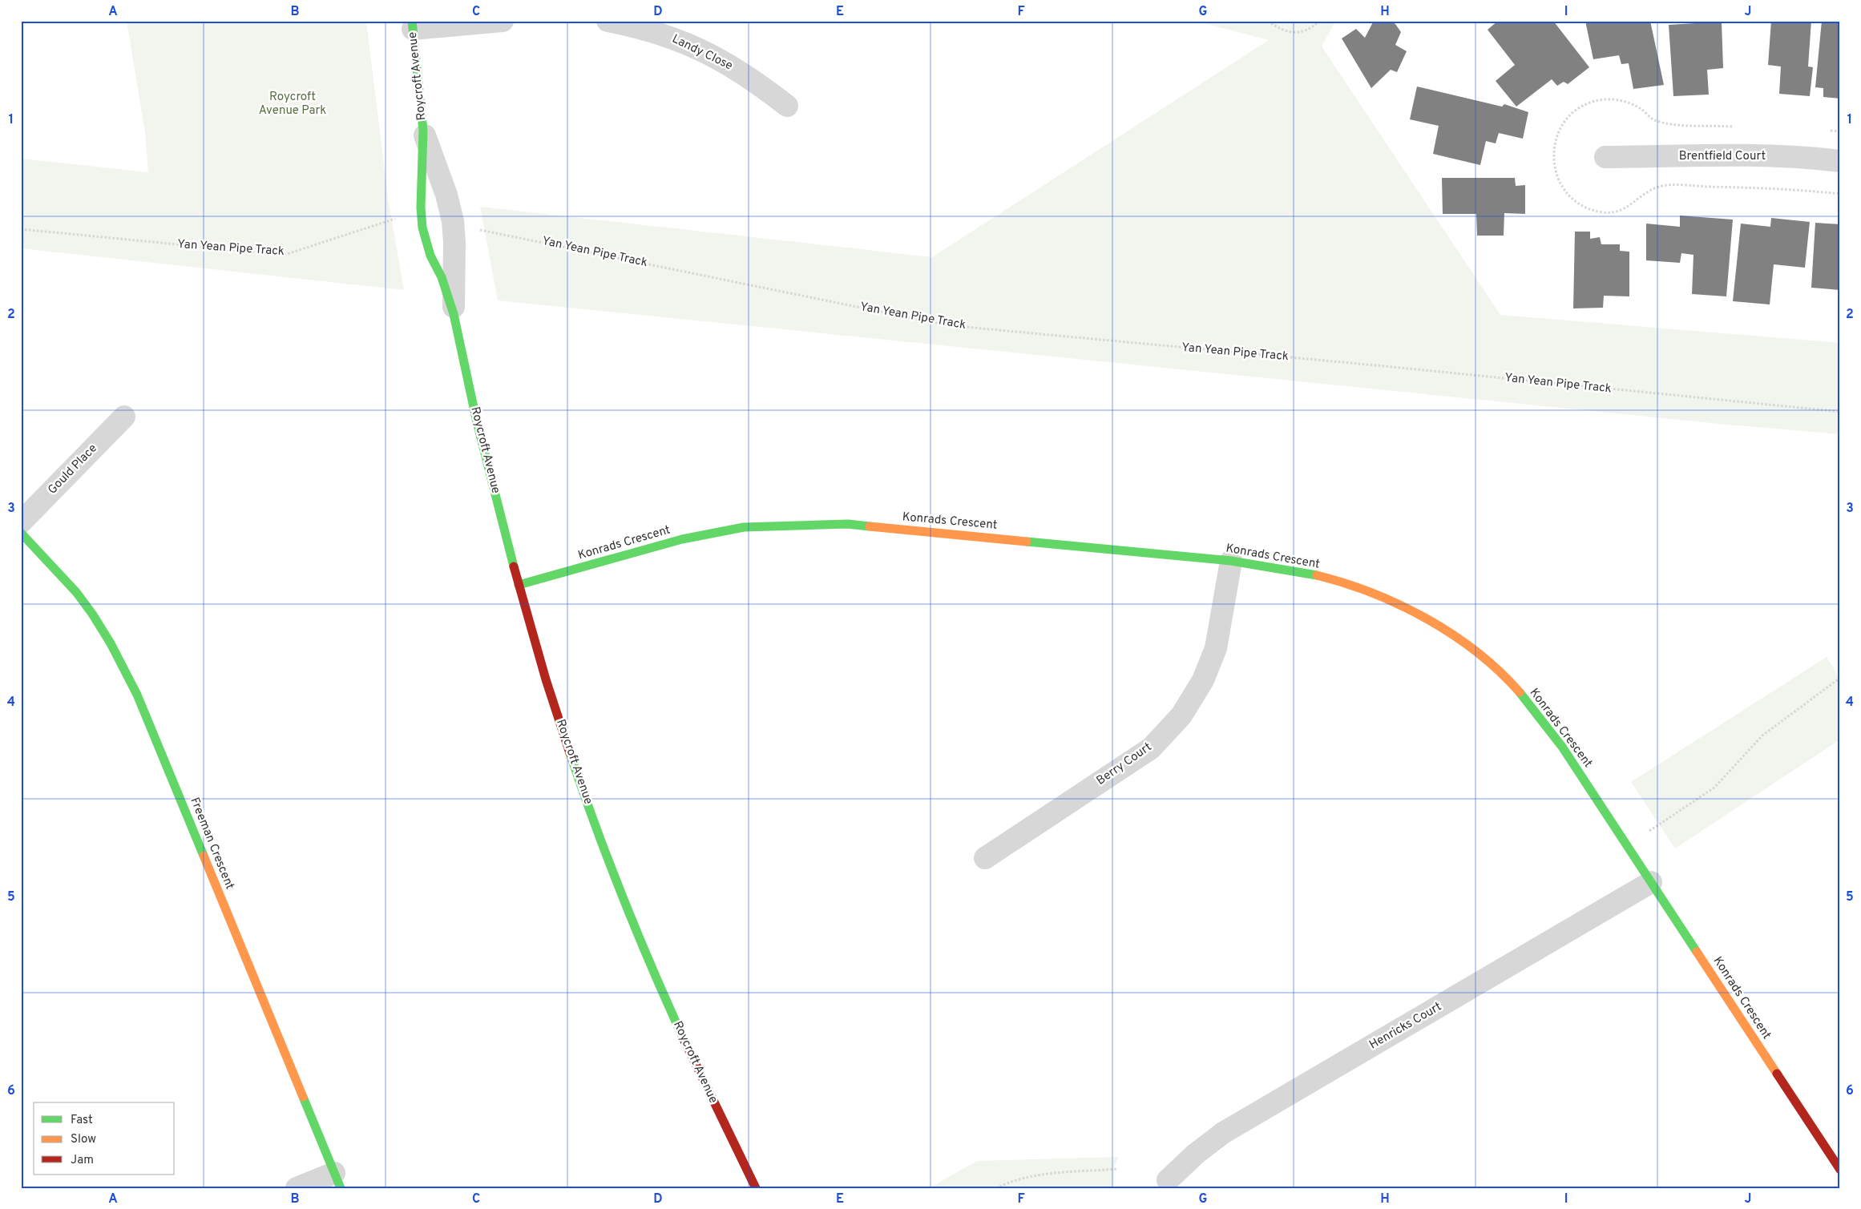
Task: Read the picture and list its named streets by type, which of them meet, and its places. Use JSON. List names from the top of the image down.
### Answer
{
  "streets": {
    "street": [
      "Landy Close",
      "Roycroft Avenue",
      "Brentfield Court",
      "Gould Place",
      "Konrads Crescent",
      "Berry Court",
      "Freeman Crescent",
      "Henricks Court"
    ],
    "path": ["Yan Yean Pipe Track"]
  },
  "crossings": [
    ["Roycroft Avenue", "Yan Yean Pipe Track"],
    ["Roycroft Avenue", "Konrads Crescent"],
    ["Konrads Crescent", "Berry Court"],
    ["Konrads Crescent", "Henricks Court"]
  ],
  "parks": ["Roycroft Avenue Park"],
  "legend": ["Fast", "Slow", "Jam"],
  "grid": {
    "columns": [
      "A",
      "B",
      "C",
      "D",
      "E",
      "F",
      "G",
      "H",
      "I",
      "J"
    ],
    "rows": [
      "1",
      "2",
      "3",
      "4",
      "5",
      "6"
    ]
  }
}
